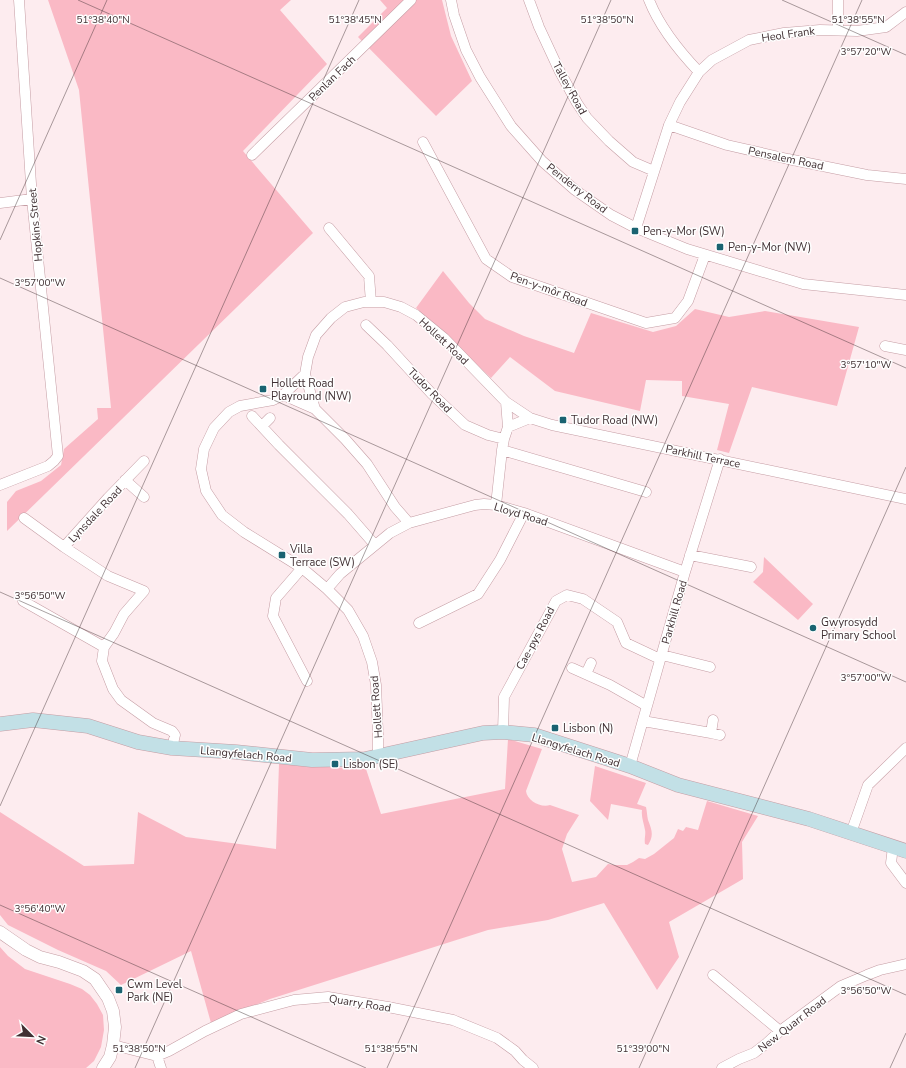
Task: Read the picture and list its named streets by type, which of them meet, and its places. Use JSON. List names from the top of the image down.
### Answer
{
  "streets": {
    "main road": ["Llangyfelach Road"],
    "street": [
      "Heol Frank",
      "Penlan Fach",
      "Talley Road",
      "Pensalem Road",
      "Penderry Road",
      "Hopkins Street",
      "Pen-y-môr Road",
      "Hollett Road",
      "Tudor Road",
      "Parkhill Terrace",
      "Lynsdale Road",
      "Lloyd Road",
      "Parkhill Road",
      "Cae-pys Road",
      "Quarry Road",
      "New Quarr Road"
    ]
  },
  "crossings": [
    ["Heol Frank", "Talley Road"],
    ["Heol Frank", "Pensalem Road"],
    ["Heol Frank", "Penderry Road"],
    ["Penderry Road", "Pen-y-môr Road"],
    ["Hollett Road", "Parkhill Terrace"],
    ["Hollett Road", "Lloyd Road"],
    ["Hollett Road", "Llangyfelach Road"],
    ["Parkhill Terrace", "Parkhill Road"],
    ["Lloyd Road", "Parkhill Road"],
    ["Parkhill Road", "Cae-pys Road"],
    ["Parkhill Road", "Llangyfelach Road"],
    ["Cae-pys Road", "Llangyfelach Road"]
  ],
  "places": {
    "transit": [
      "Pen-y-Mor (SW)",
      "Pen-y-Mor (NW)",
      "Hollett Road Playround (NW)",
      "Tudor Road (NW)",
      "Villa Terrace (SW)",
      "Lisbon (N)",
      "Lisbon (SE)",
      "Cwm Level Park (NE)"
    ],
    "other": ["Gwyrosydd Primary School"]
  },
  "north": "bottom right",
  "coordinates": [
    "51°38'45\"N",
    "51°38'50\"N",
    "51°38'55\"N",
    "51°38'40\"N",
    "3°57'20\"W",
    "3°57'00\"W",
    "3°57'10\"W",
    "3°56'50\"W",
    "3°56'40\"W",
    "51°39'00\"N"
  ]
}
